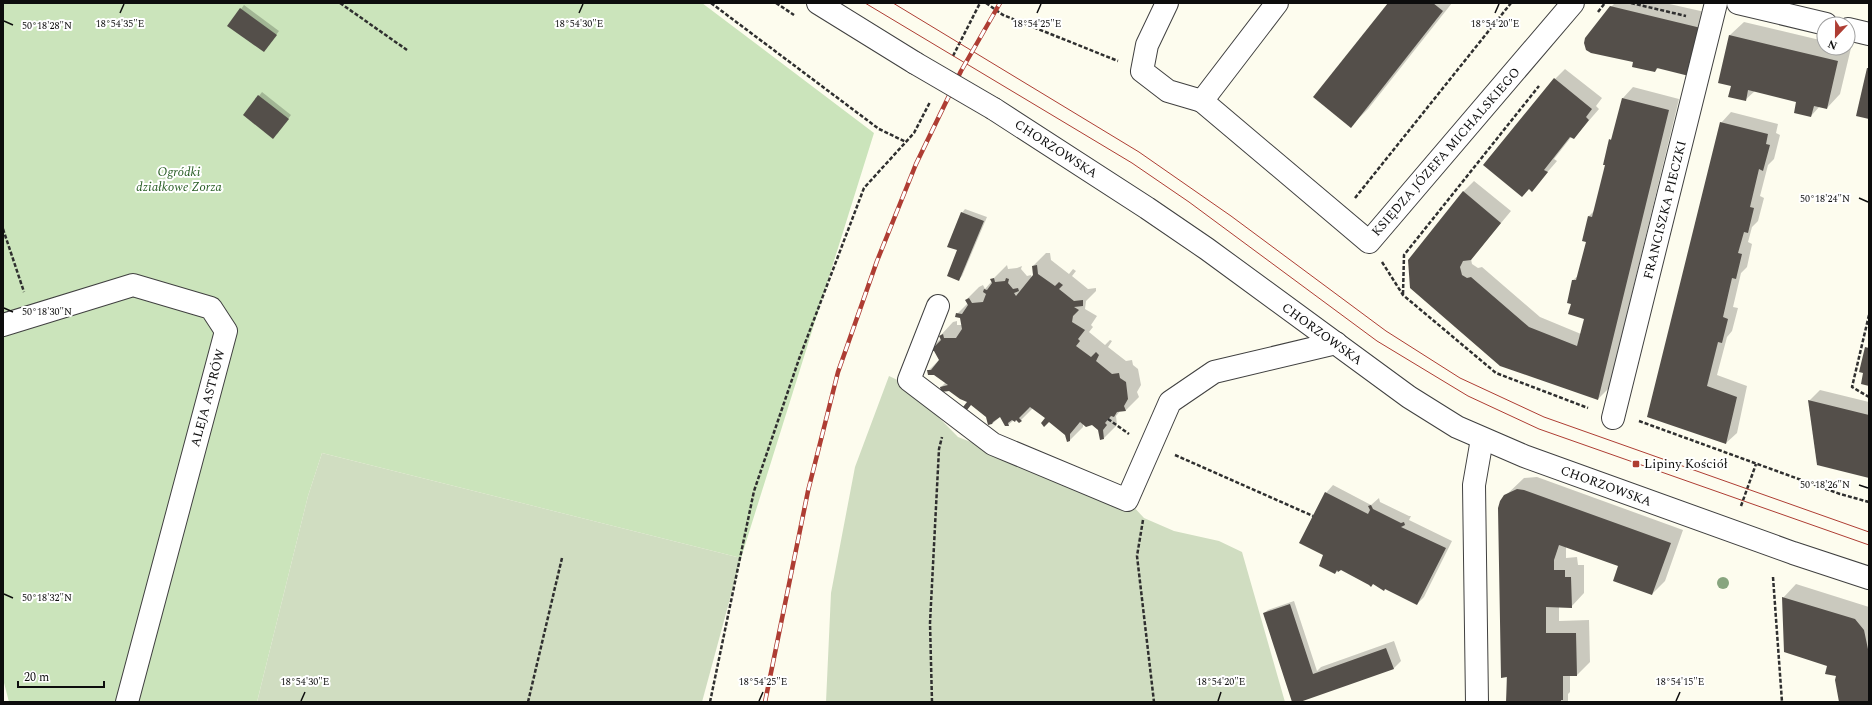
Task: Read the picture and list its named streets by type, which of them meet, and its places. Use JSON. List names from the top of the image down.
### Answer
{
  "streets": {
    "street": [
      "CHORZOWSKA",
      "KSIĘDZA JÓZEFA MICHALSKIEGO",
      "FRANCISZKA PIECZKI",
      "ALEJA ASTRÓW"
    ]
  },
  "parks": ["Ogródki działkowe Zorza"],
  "places": {
    "transit": ["Lipiny Kościół"]
  },
  "scale_bar": "20 m",
  "north": "bottom",
  "coordinates": [
    "18°54'35\"E",
    "18°54'30\"E",
    "18°54'25\"E",
    "18°54'20\"E",
    "50°18'28\"N",
    "50°18'24\"N",
    "50°18'30\"N",
    "50°18'26\"N",
    "50°18'32\"N",
    "18°54'15\"E"
  ]
}
